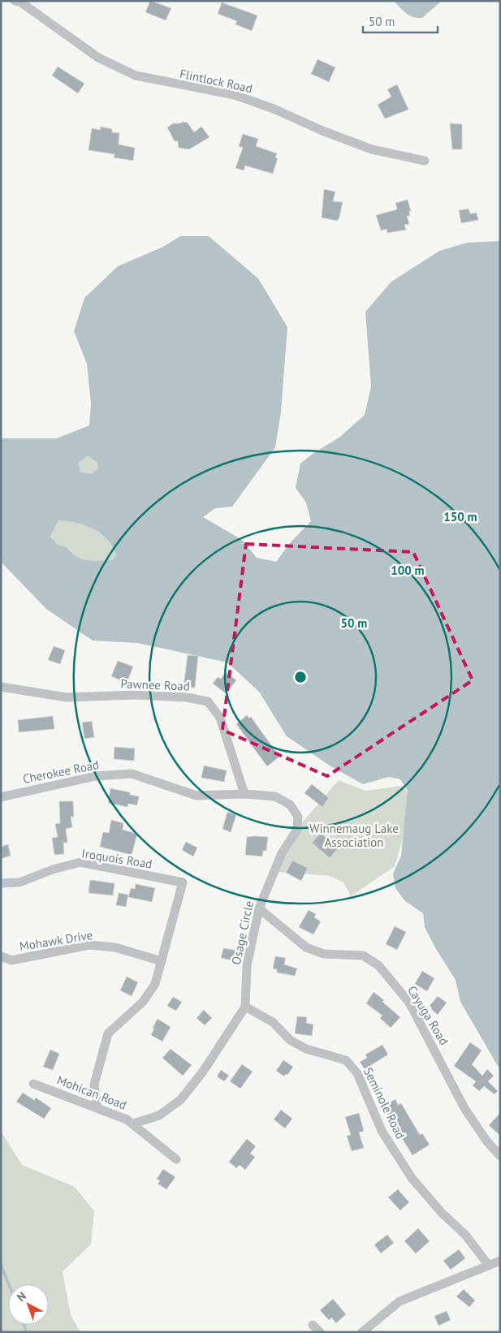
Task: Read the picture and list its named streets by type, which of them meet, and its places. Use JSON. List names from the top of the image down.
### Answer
{
  "streets": {
    "street": [
      "Flintlock Road",
      "Pawnee Road",
      "Cherokee Road",
      "Iroquois Road",
      "Osage Circle",
      "Mohawk Drive",
      "Cayuga Road",
      "Mohican Road",
      "Seminole Road"
    ]
  },
  "crossings": [
    ["Pawnee Road", "Cherokee Road"],
    ["Pawnee Road", "Osage Circle"],
    ["Cherokee Road", "Osage Circle"],
    ["Iroquois Road", "Mohawk Drive"],
    ["Osage Circle", "Cayuga Road"],
    ["Osage Circle", "Seminole Road"]
  ],
  "parks": ["Winnemaug Lake Association"],
  "scale_bar": "50 m",
  "north": "top left",
  "rings": ["150 m", "100 m", "50 m"]
}
